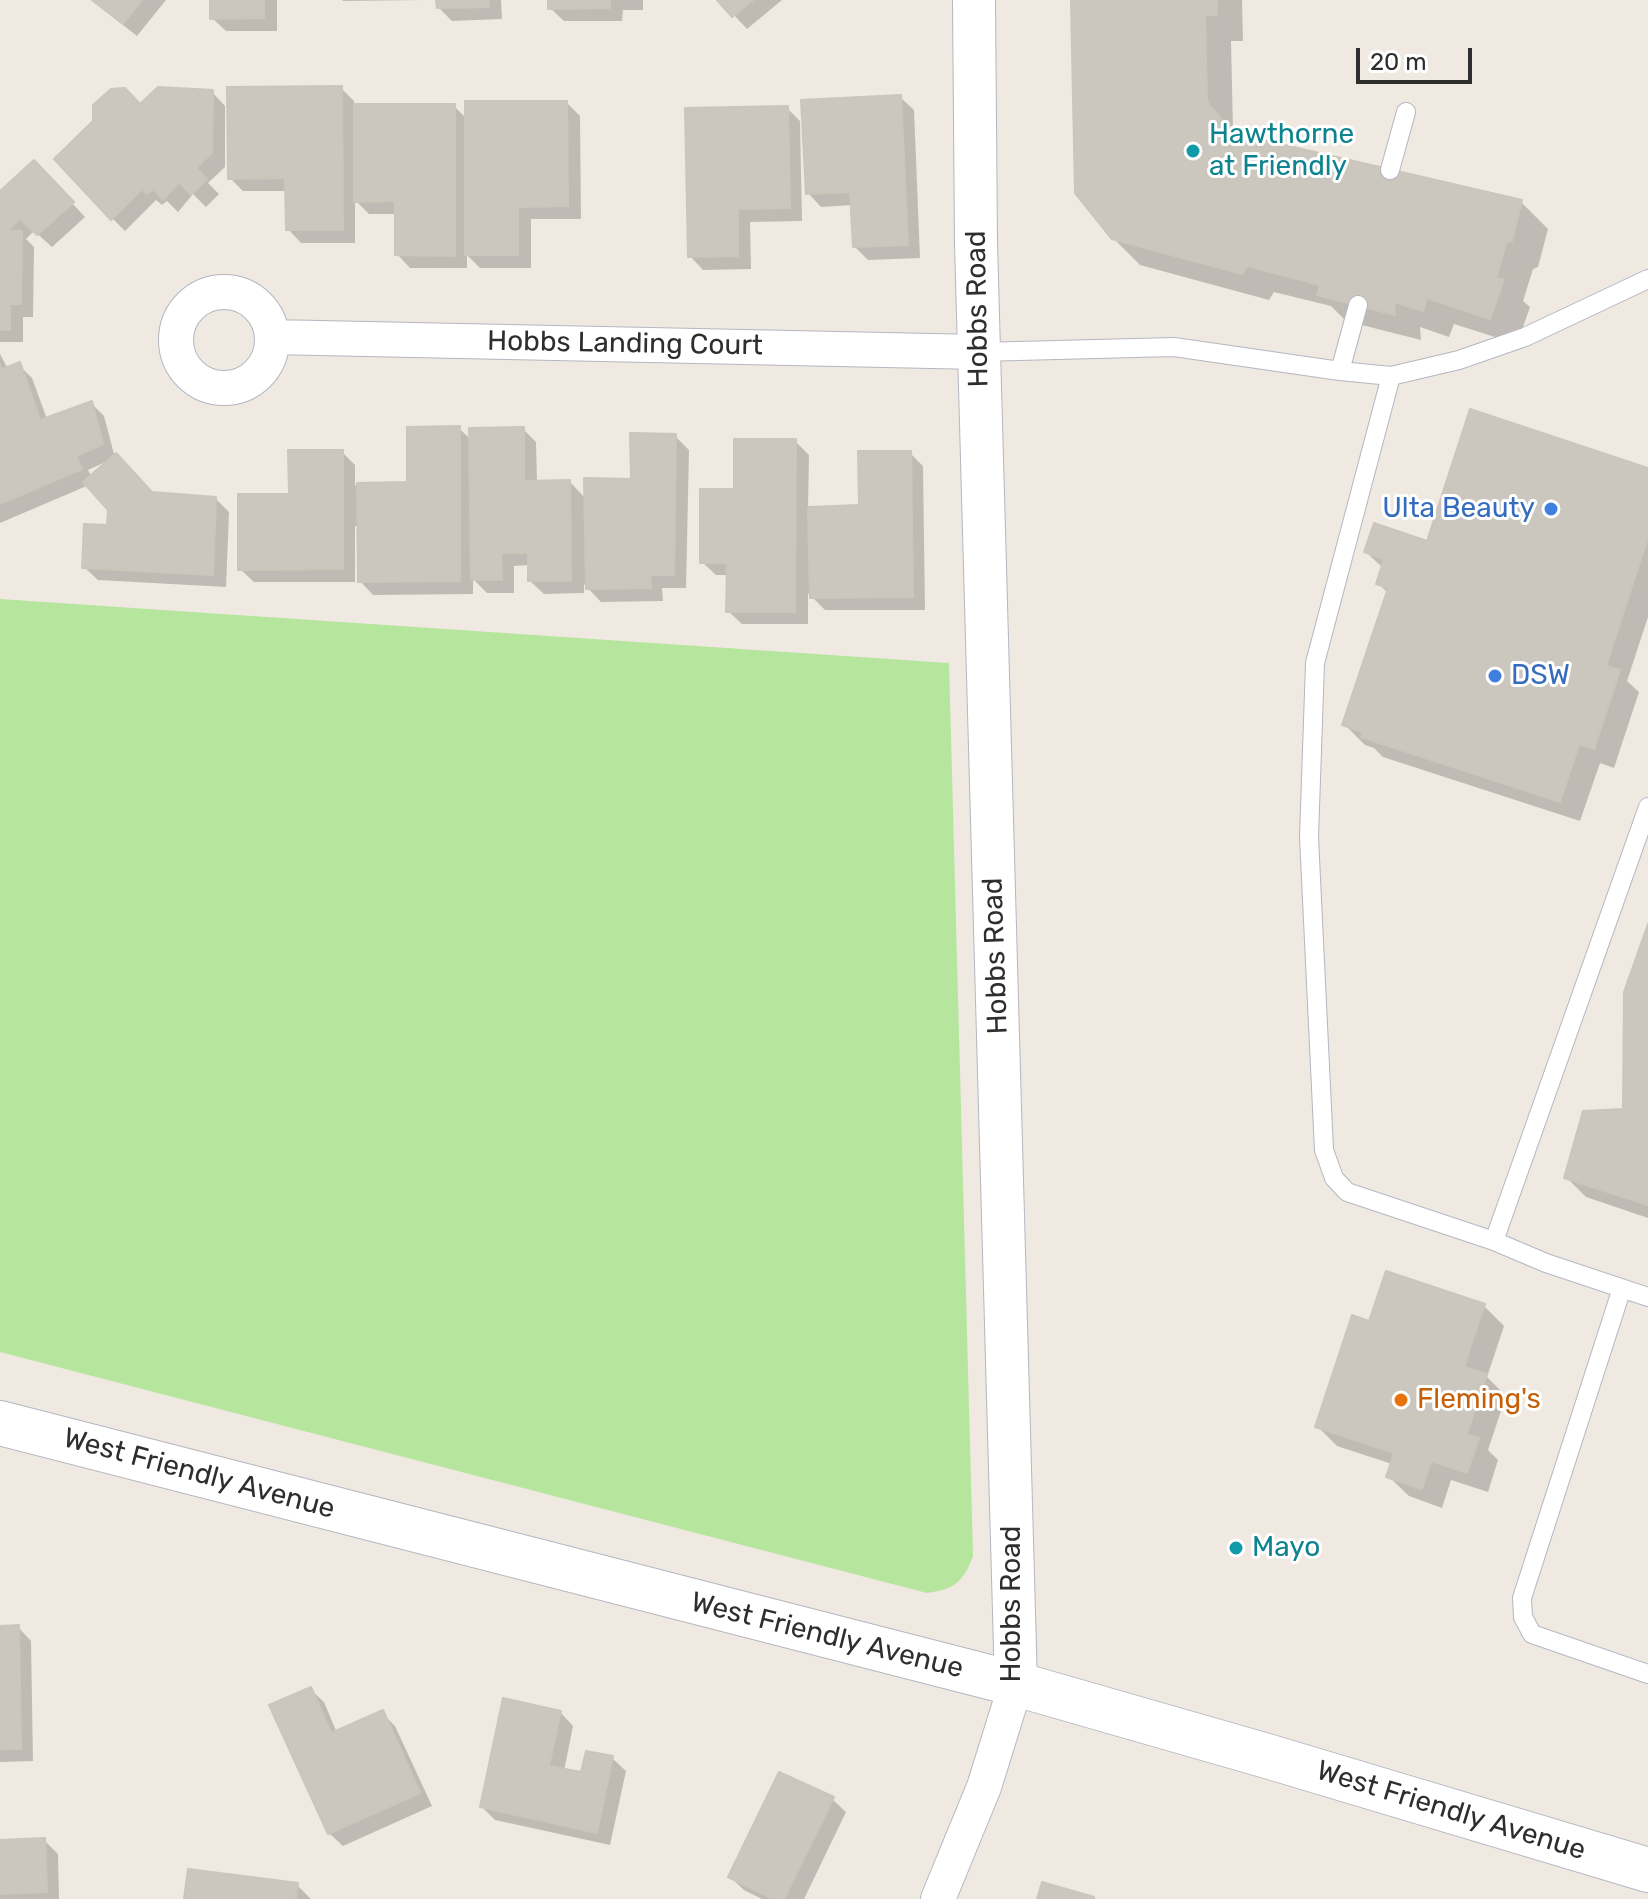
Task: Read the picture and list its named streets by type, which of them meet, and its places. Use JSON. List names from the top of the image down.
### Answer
{
  "streets": {
    "main road": ["West Friendly Avenue"],
    "street": ["Hobbs Road", "Hobbs Landing Court"]
  },
  "crossings": [
    ["Hobbs Road", "Hobbs Landing Court"],
    ["Hobbs Road", "West Friendly Avenue"]
  ],
  "places": [
    "Hawthorne at Friendly",
    "Ulta Beauty",
    "DSW",
    "Fleming's",
    "Mayo"
  ],
  "scale_bar": "20 m"
}
